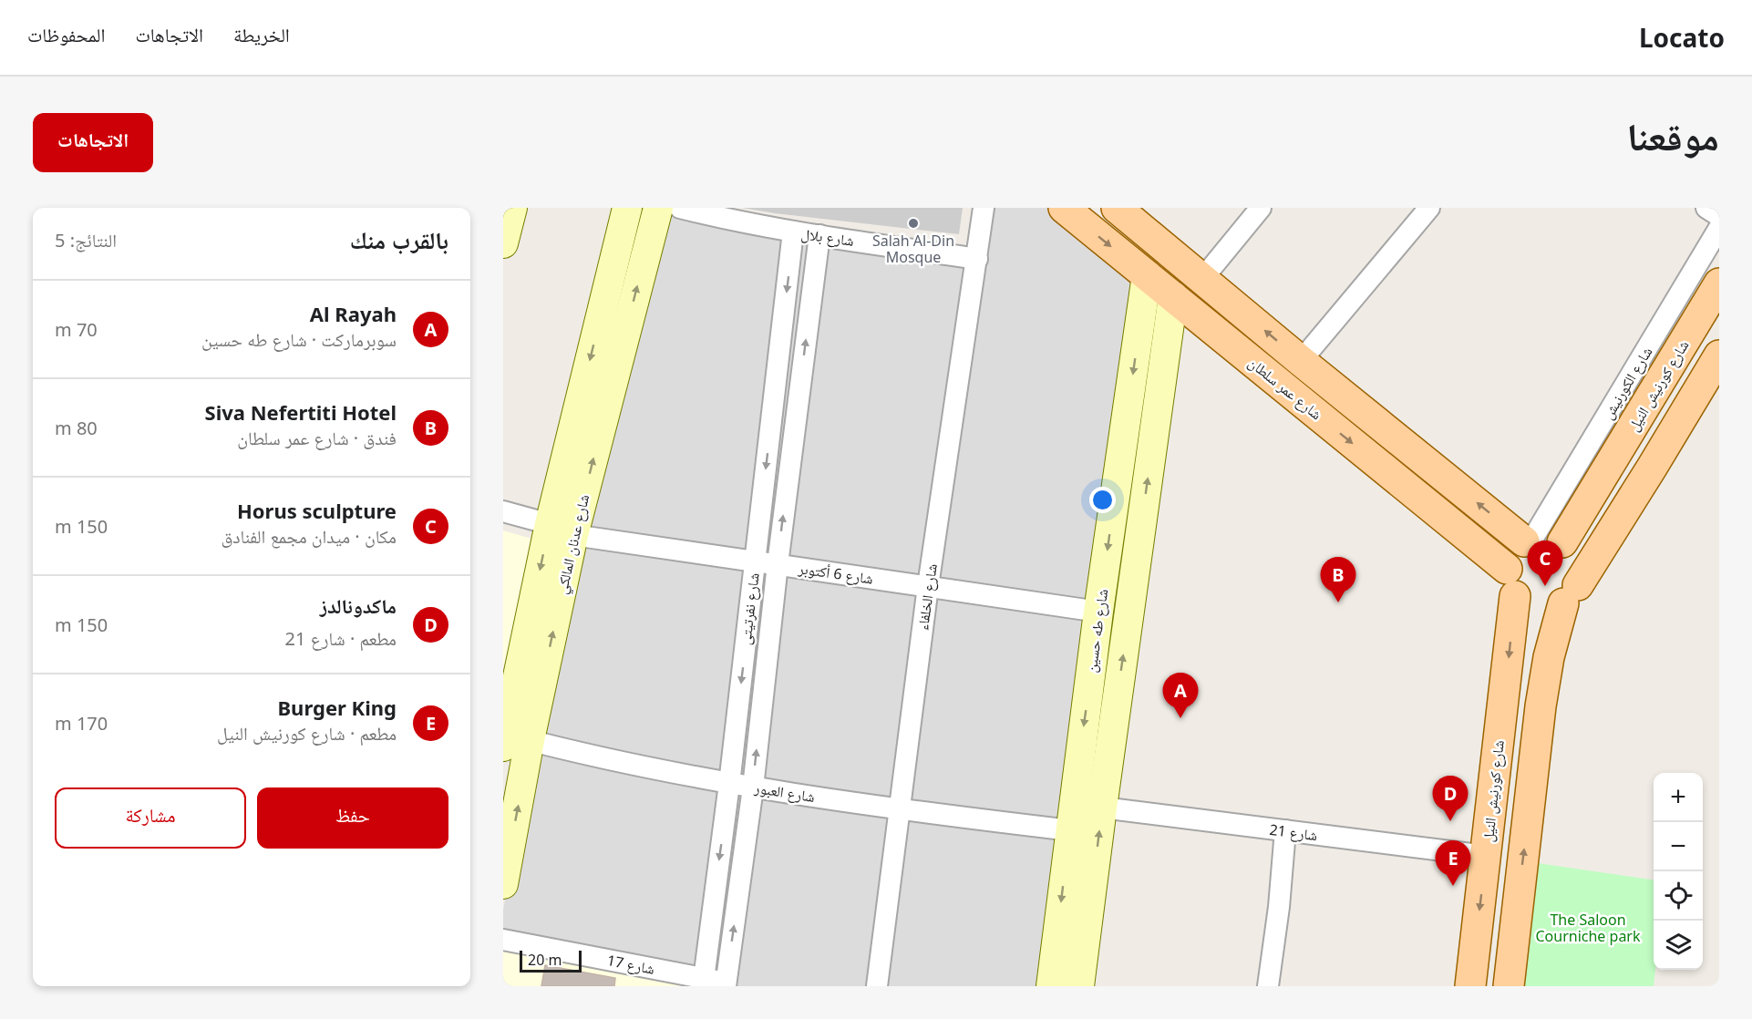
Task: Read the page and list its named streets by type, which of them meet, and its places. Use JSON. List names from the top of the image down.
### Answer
{
  "streets": {
    "main road": [
      "شارع كورنيش النيل",
      "شارع عمر سلطان",
      "شارع عدنان المالكي",
      "شارع طه حسين"
    ],
    "street": [
      "شارع بلال",
      "شارع الكورنيش",
      "شارع 6 أكتوبر",
      "شارع الخلفاء",
      "شارع نفرتيتى",
      "شارع العبور",
      "شارع 21",
      "شارع 17"
    ]
  },
  "crossings": [
    ["شارع بلال", "شارع الخلفاء"],
    ["شارع بلال", "شارع نفرتيتى"],
    ["شارع الكورنيش", "شارع كورنيش النيل"],
    ["شارع الكورنيش", "شارع عمر سلطان"],
    ["شارع كورنيش النيل", "شارع عمر سلطان"],
    ["شارع كورنيش النيل", "شارع 21"],
    ["شارع عمر سلطان", "شارع طه حسين"],
    ["شارع عدنان المالكي", "شارع 6 أكتوبر"],
    ["شارع عدنان المالكي", "شارع العبور"],
    ["شارع 6 أكتوبر", "شارع الخلفاء"],
    ["شارع 6 أكتوبر", "شارع نفرتيتى"],
    ["شارع 6 أكتوبر", "شارع طه حسين"],
    ["شارع الخلفاء", "شارع العبور"],
    ["شارع نفرتيتى", "شارع العبور"],
    ["شارع نفرتيتى", "شارع 17"],
    ["شارع طه حسين", "شارع العبور"],
    ["شارع طه حسين", "شارع 21"]
  ],
  "parks": ["The Saloon Courniche park"],
  "places": ["Salah Al-Din Mosque"],
  "scale_bar": "20 m",
  "page": {
    "header": "Locato",
    "nav": ["الخريطة", "الاتجاهات", "المحفوظات"],
    "title": "موقعنا",
    "buttons": [
      "الاتجاهات",
      ["حفظ", "مشاركة"]
    ],
    "heading": ["بالقرب منك", "النتائج: 5"],
    "list": [
      {
        "mark": "A",
        "name": "Al Rayah",
        "note": "سوبرماركت · شارع طه حسين",
        "value": "70 m"
      },
      {
        "mark": "B",
        "name": "Siva Nefertiti Hotel",
        "note": "فندق · شارع عمر سلطان",
        "value": "80 m"
      },
      {
        "mark": "C",
        "name": "Horus sculpture",
        "note": "مكان · ميدان مجمع الفنادق",
        "value": "150 m"
      },
      {
        "mark": "D",
        "name": "ماكدونالدز",
        "note": "مطعم · شارع 21",
        "value": "150 m"
      },
      {
        "mark": "E",
        "name": "Burger King",
        "note": "مطعم · شارع كورنيش النيل",
        "value": "170 m"
      }
    ],
    "pins": [
      "C",
      "B",
      "A",
      "D",
      "E"
    ],
    "map_buttons": ["+", "−"],
    "scale": "20 m"
  }
}
